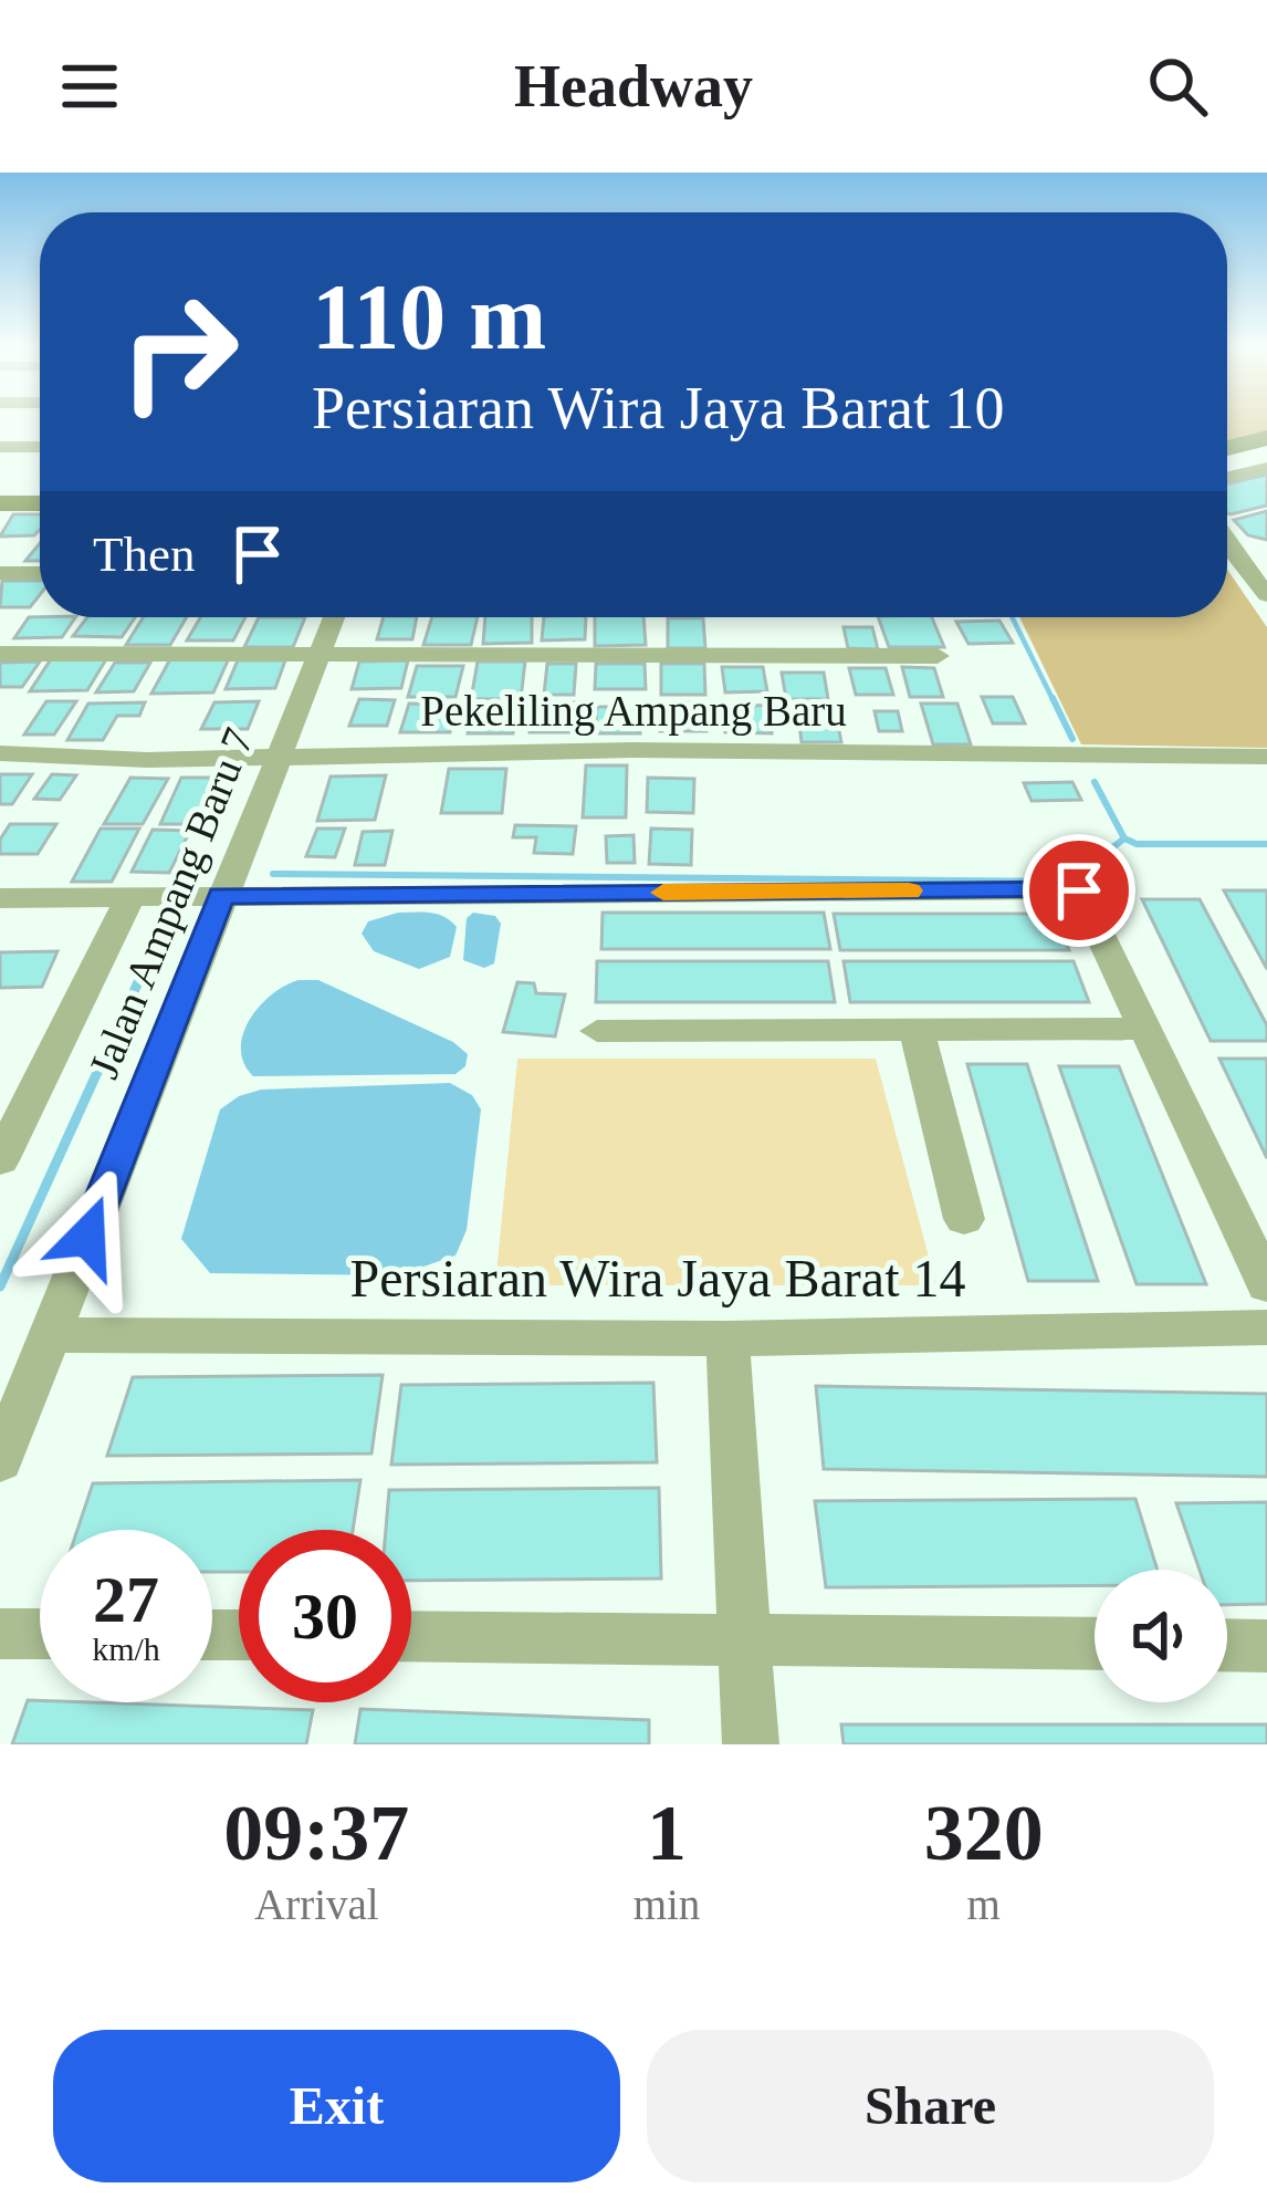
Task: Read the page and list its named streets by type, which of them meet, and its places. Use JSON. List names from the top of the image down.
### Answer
{
  "streets": {
    "street": ["Pekeliling Ampang Baru", "Jalan Ampang Baru 7", "Persiaran Wira Jaya Barat 14"]
  },
  "crossings": [
    ["Pekeliling Ampang Baru", "Jalan Ampang Baru 7"],
    ["Jalan Ampang Baru 7", "Persiaran Wira Jaya Barat 14"]
  ],
  "page": {
    "header": "Headway",
    "turn": ["110 m", "Persiaran Wira Jaya Barat 10"],
    "then": "Then",
    "speed": "27 km/h",
    "limit": "30",
    "eta": [
      "09:37",
      "Arrival",
      "1",
      "min",
      "320",
      "m"
    ],
    "buttons": ["Exit", "Share"]
  }
}
